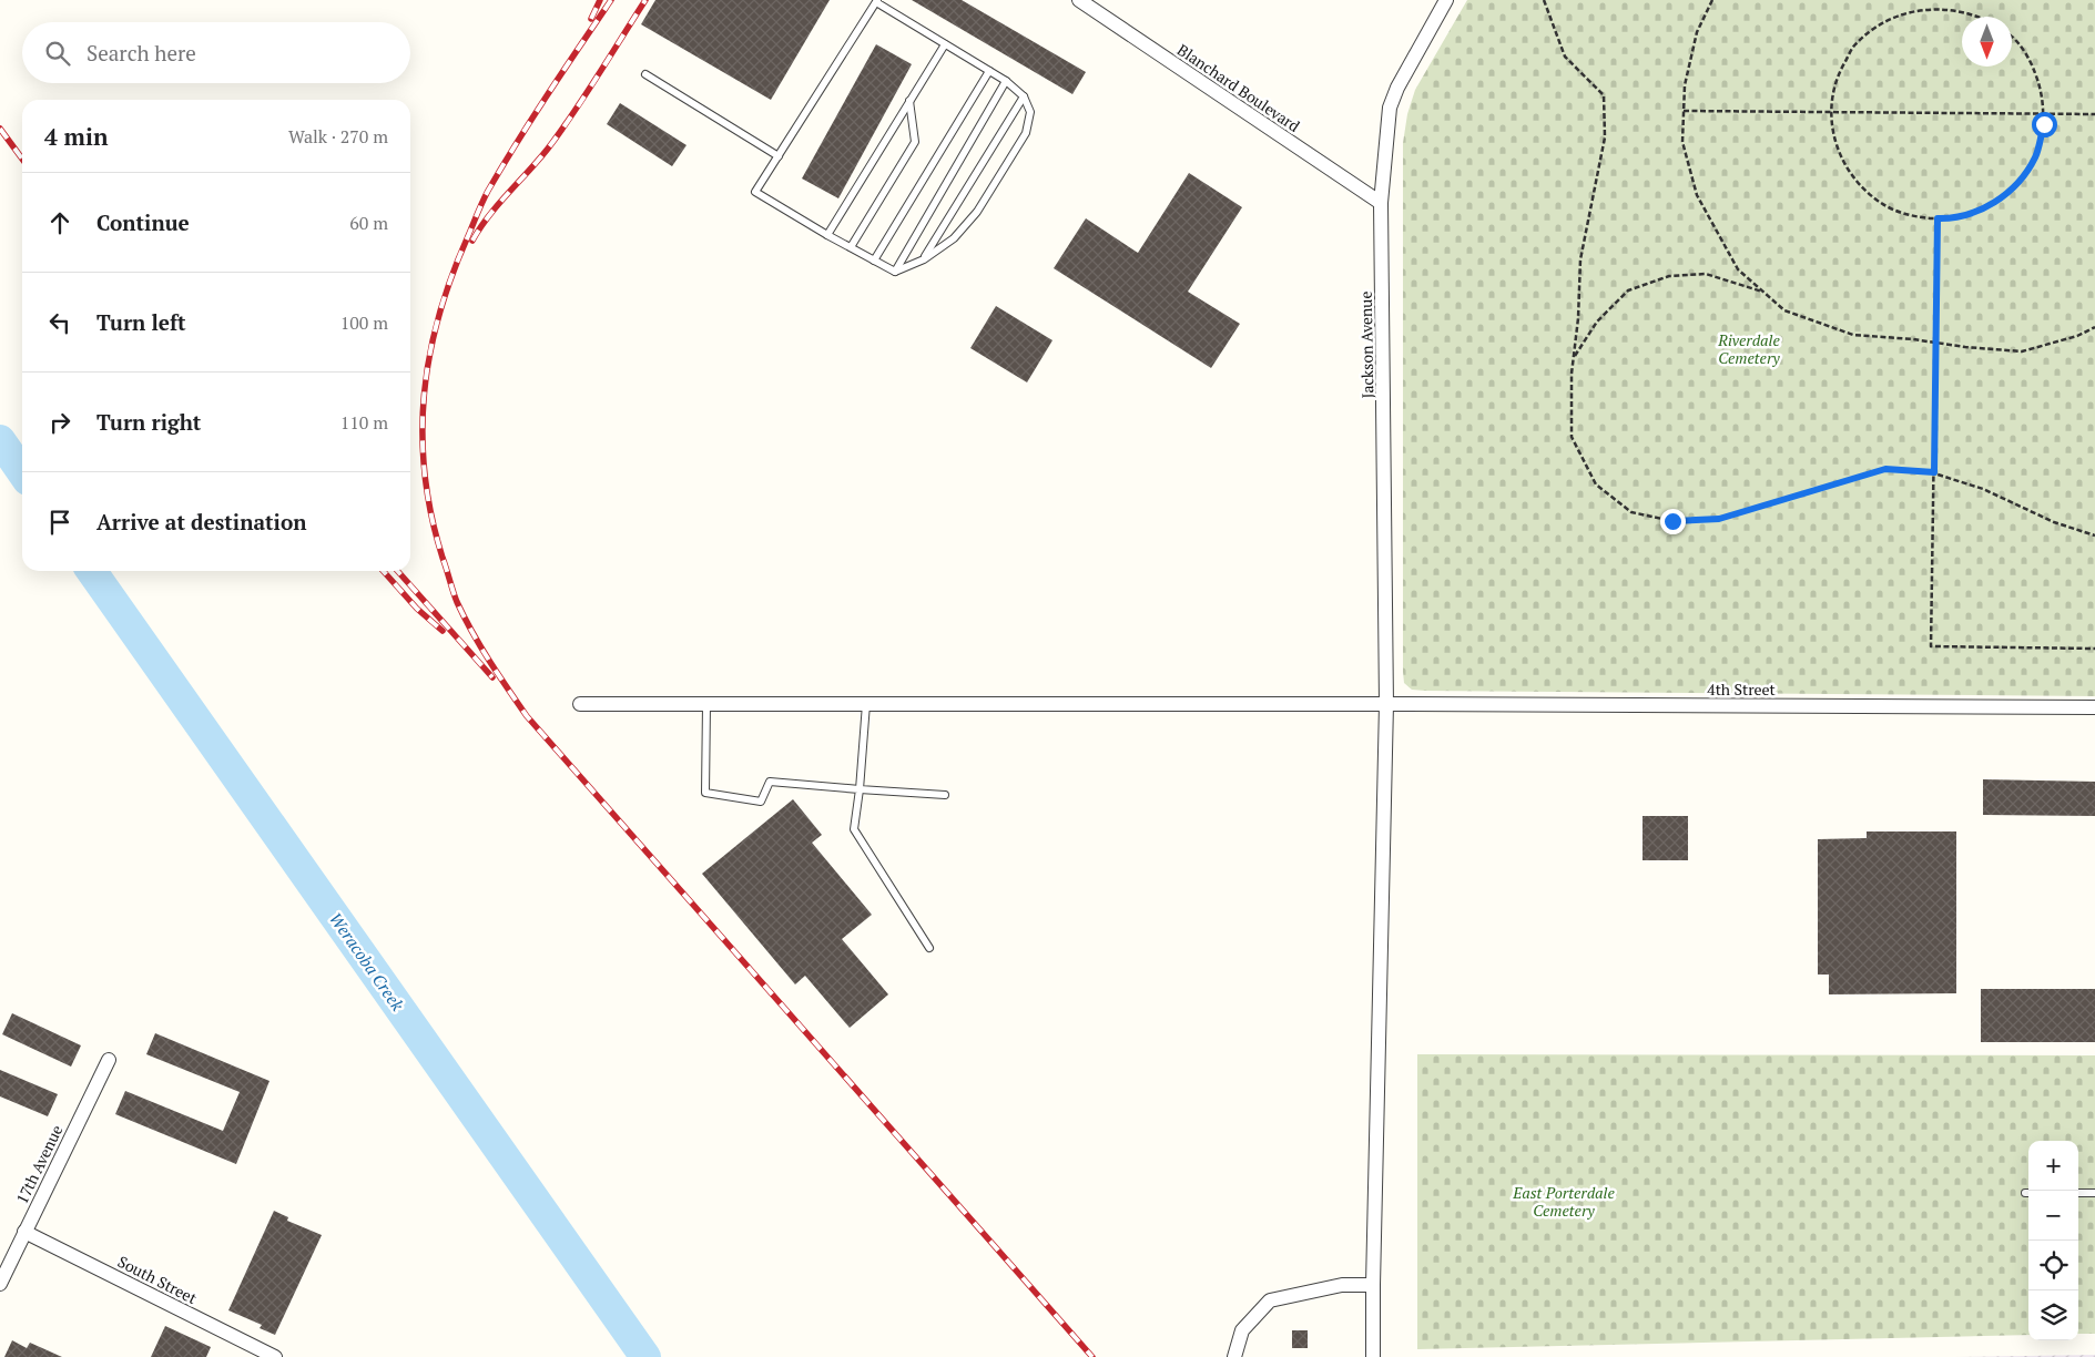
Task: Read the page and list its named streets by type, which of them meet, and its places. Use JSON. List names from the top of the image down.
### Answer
{
  "streets": {
    "street": [
      "Blanchard Boulevard",
      "Jackson Avenue",
      "4th Street",
      "17th Avenue",
      "South Street"
    ]
  },
  "crossings": [
    ["Blanchard Boulevard", "Jackson Avenue"],
    ["Jackson Avenue", "4th Street"],
    ["17th Avenue", "South Street"]
  ],
  "water": ["Weracoba Creek"],
  "parks": ["Riverdale Cemetery", "East Porterdale Cemetery"],
  "north": "bottom",
  "page": {
    "search": "Search here",
    "heading": ["4 min", "Walk · 270 m"],
    "list": [
      ["Continue", "60 m"],
      ["Turn left", "100 m"],
      ["Turn right", "110 m"],
      "Arrive at destination"
    ],
    "map_buttons": ["+", "−"]
  }
}
